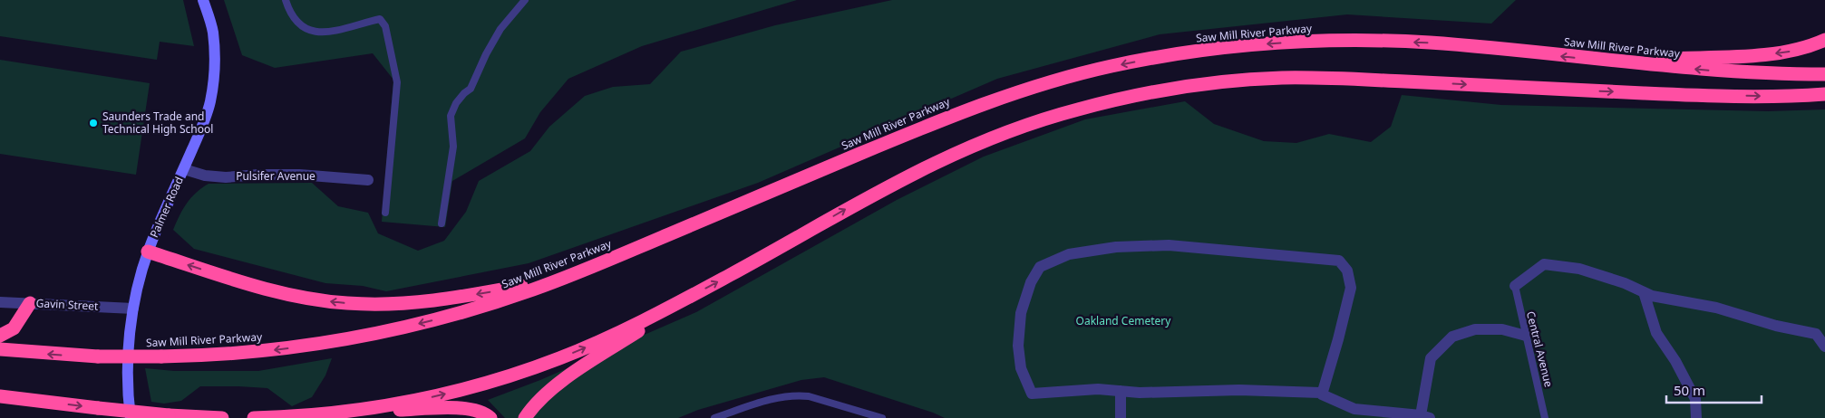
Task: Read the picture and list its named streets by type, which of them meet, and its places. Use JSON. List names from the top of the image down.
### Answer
{
  "streets": {
    "highway": ["Saw Mill River Parkway"],
    "street": ["Pulsifer Avenue", "Palmer Road", "Gavin Street"],
    "lane": ["Central Avenue"]
  },
  "crossings": [
    ["Pulsifer Avenue", "Palmer Road"],
    ["Palmer Road", "Gavin Street"]
  ],
  "parks": ["Oakland Cemetery"],
  "places": ["Saunders Trade and Technical High School"],
  "scale_bar": "50 m"
}
